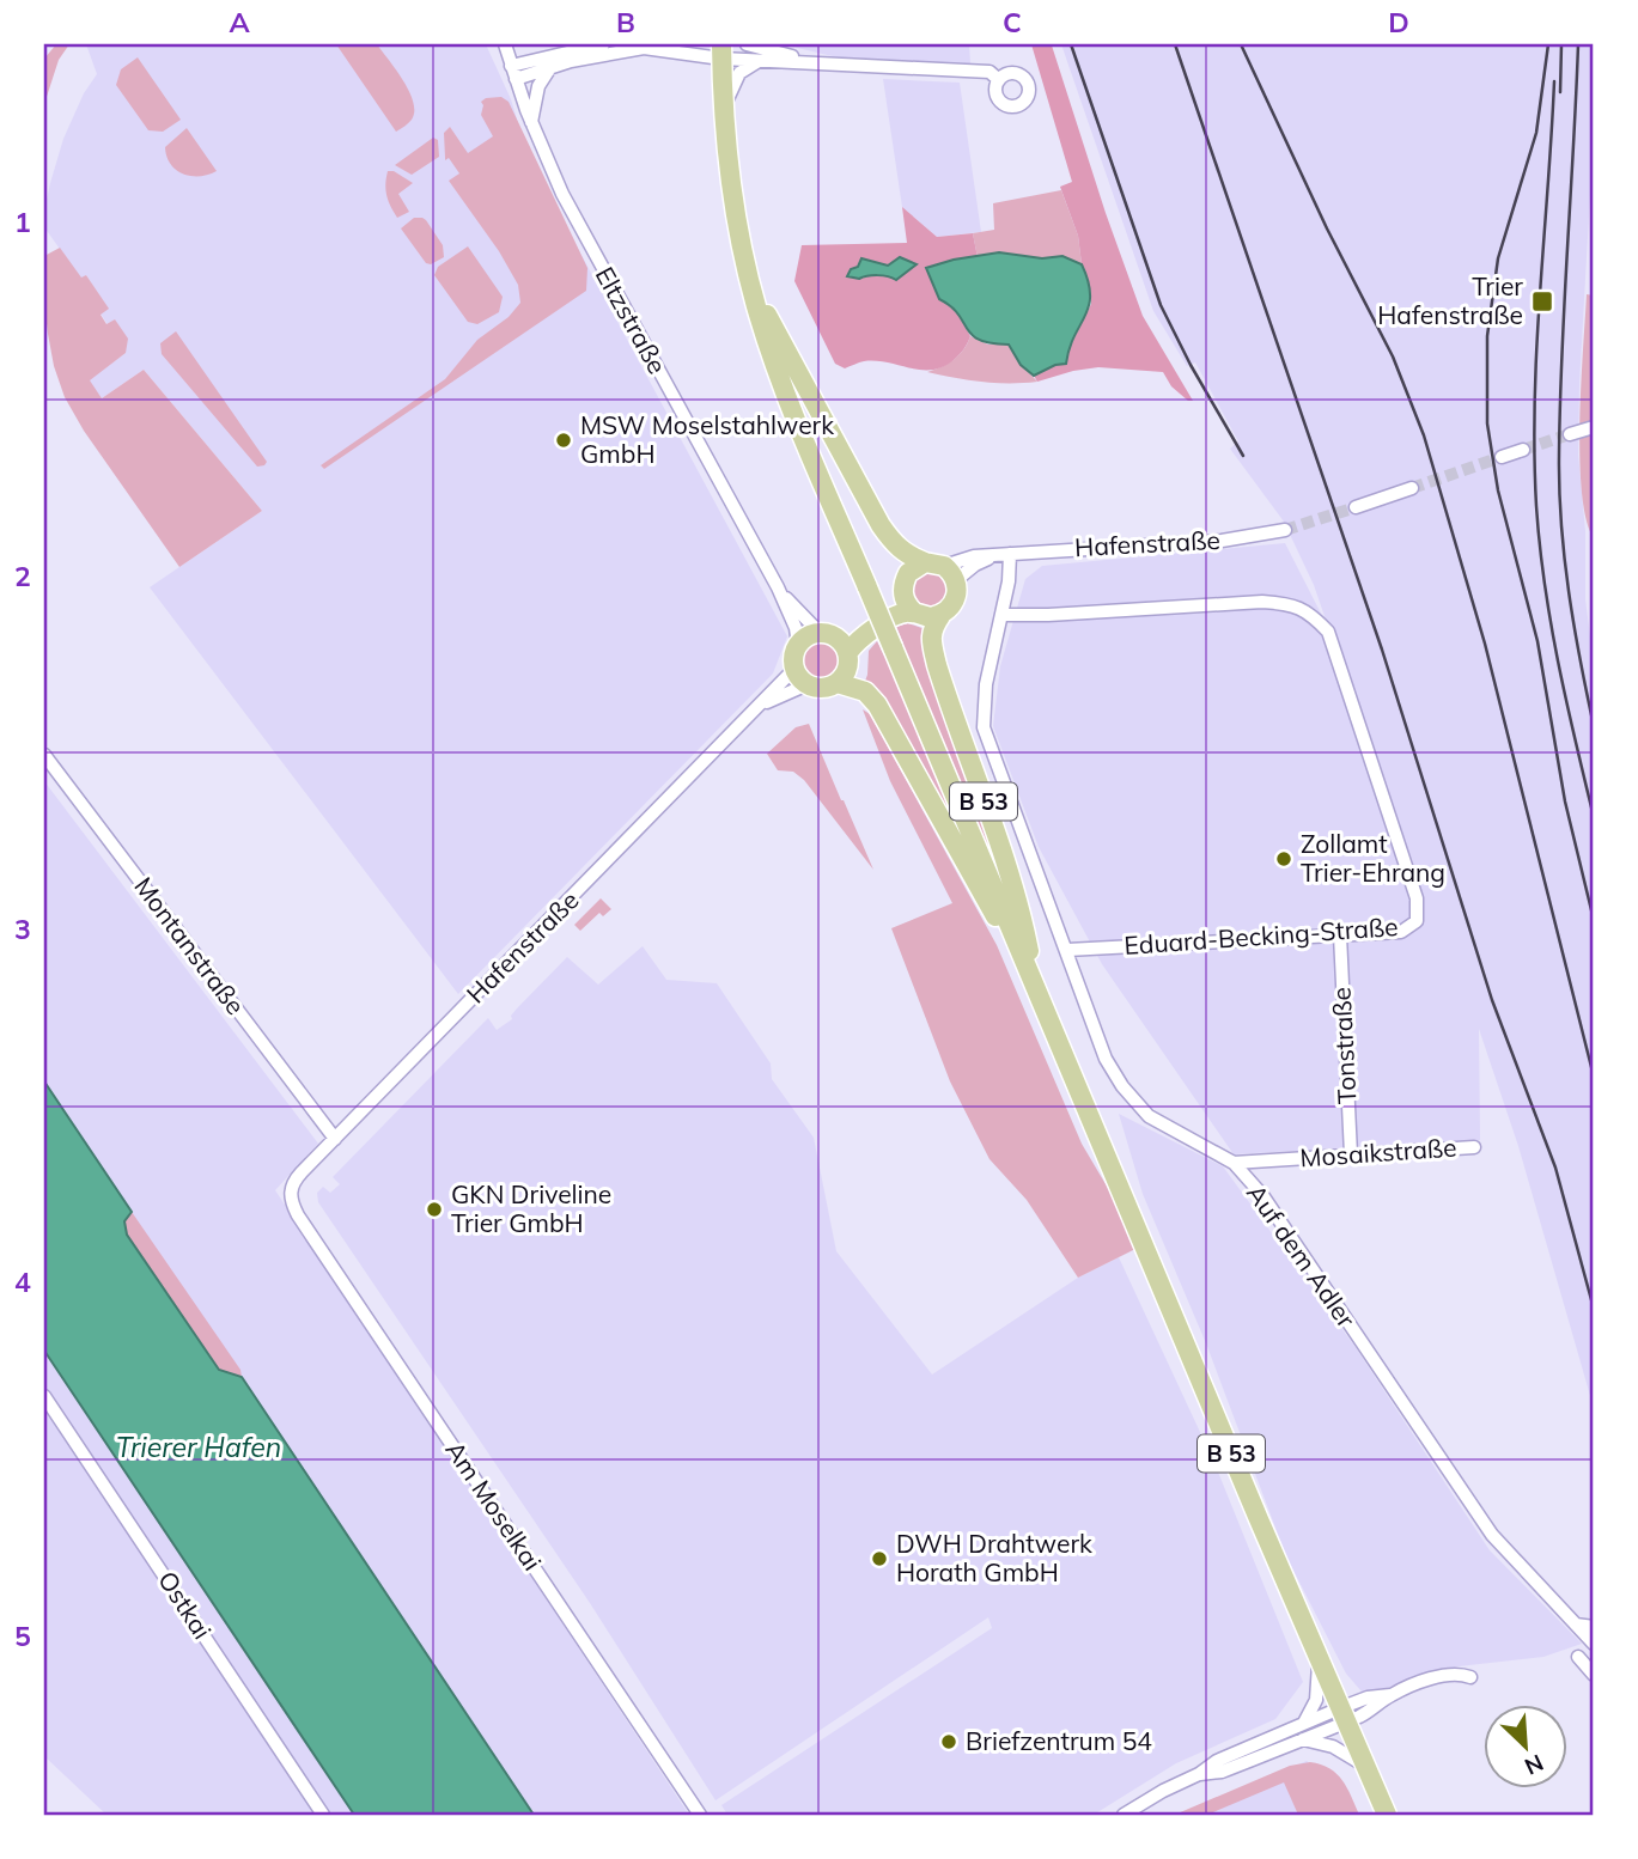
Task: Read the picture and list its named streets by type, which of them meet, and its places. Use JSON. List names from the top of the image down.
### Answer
{
  "streets": {
    "main road": ["B 53"],
    "street": [
      "Eltzstraße",
      "Hafenstraße",
      "Eduard-Becking-Straße",
      "Montanstraße",
      "Tonstraße",
      "Mosaikstraße",
      "Auf dem Adler",
      "Am Moselkai",
      "Ostkai"
    ]
  },
  "crossings": [
    ["Eltzstraße", "Hafenstraße"],
    ["Eltzstraße", "B 53"],
    ["Hafenstraße", "B 53"],
    ["Hafenstraße", "Montanstraße"],
    ["Hafenstraße", "Auf dem Adler"],
    ["Hafenstraße", "Am Moselkai"],
    ["Eduard-Becking-Straße", "Tonstraße"],
    ["Eduard-Becking-Straße", "Auf dem Adler"],
    ["Tonstraße", "Mosaikstraße"],
    ["Mosaikstraße", "Auf dem Adler"]
  ],
  "water": ["Trierer Hafen"],
  "places": {
    "transit": ["Trier Hafenstraße"],
    "other": [
      "MSW Moselstahlwerk GmbH",
      "Zollamt Trier-Ehrang",
      "GKN Driveline Trier GmbH",
      "DWH Drahtwerk Horath GmbH",
      "Briefzentrum 54"
    ]
  },
  "north": "bottom right",
  "grid": {
    "columns": [
      "A",
      "B",
      "C",
      "D"
    ],
    "rows": [
      "1",
      "2",
      "3",
      "4",
      "5"
    ]
  }
}
